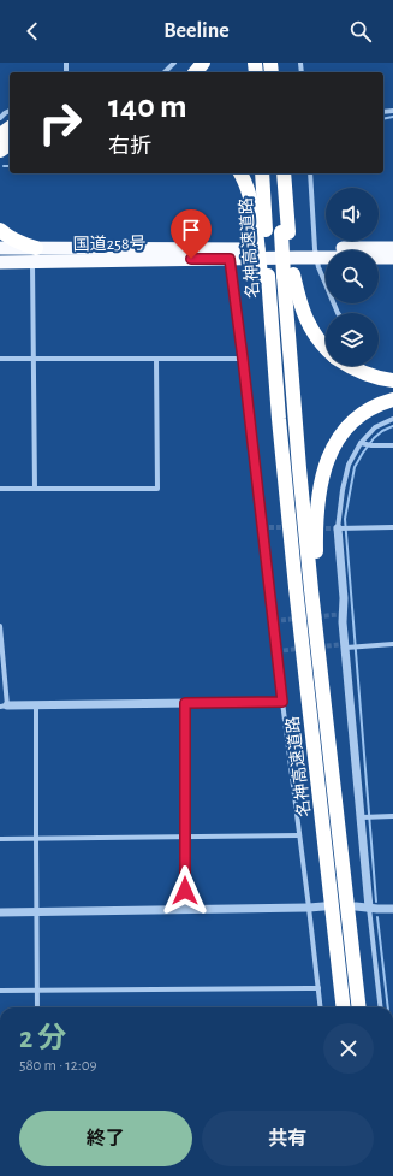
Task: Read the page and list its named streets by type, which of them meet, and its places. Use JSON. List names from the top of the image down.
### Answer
{
  "streets": {
    "highway": ["国道258号", "名神高速道路"]
  },
  "page": {
    "header": "Beeline",
    "turn": ["140 m", "右折"],
    "heading": ["2 分", "580 m · 12:09"],
    "buttons": ["終了", "共有"]
  }
}
